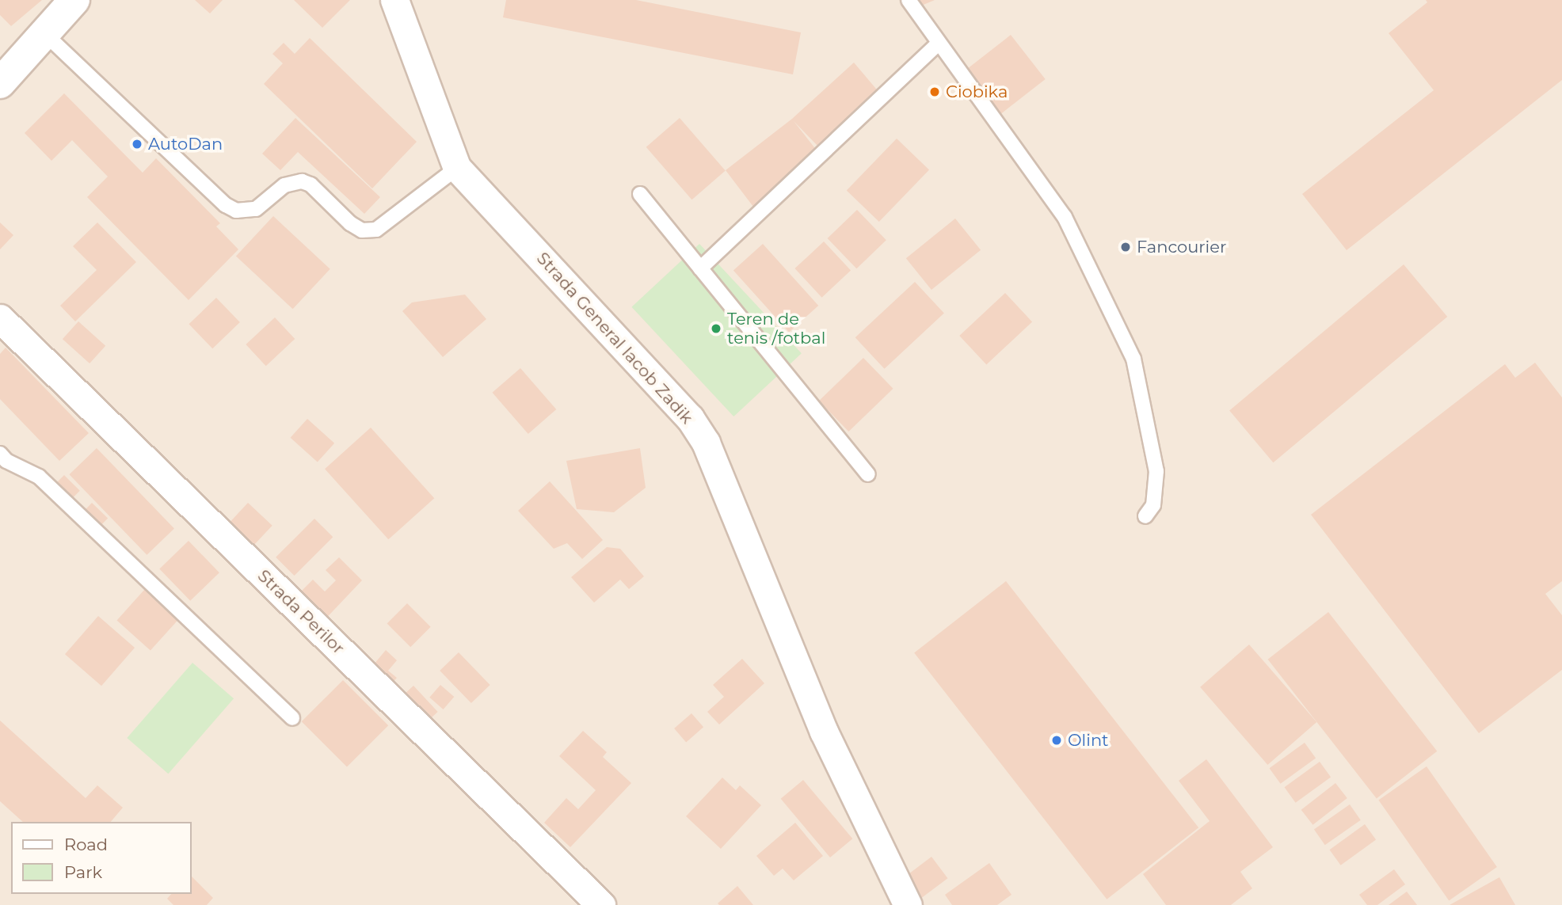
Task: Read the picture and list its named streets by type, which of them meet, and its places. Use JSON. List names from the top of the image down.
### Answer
{
  "streets": {
    "street": ["Strada General Iacob Zadik", "Strada Perilor"]
  },
  "places": [
    "Ciobika",
    "AutoDan",
    "Fancourier",
    "Teren de tenis /fotbal",
    "Olint"
  ],
  "legend": ["Road", "Park"]
}
